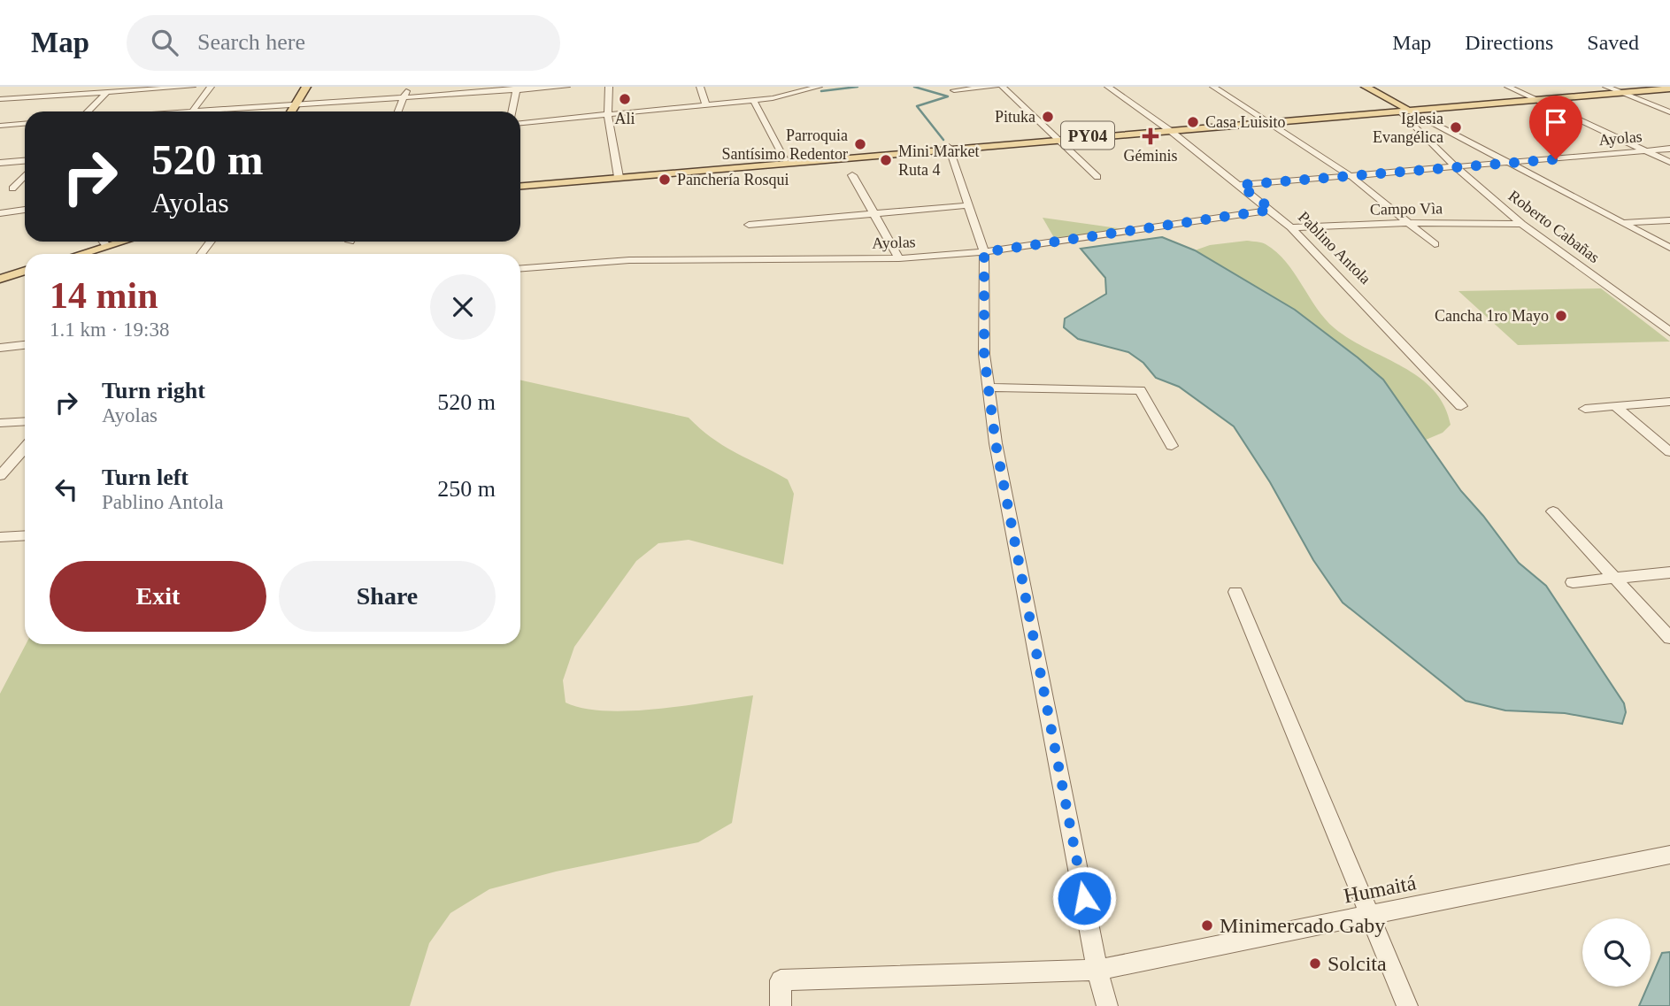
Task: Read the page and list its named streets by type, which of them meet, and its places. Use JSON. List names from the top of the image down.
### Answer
{
  "streets": {
    "main road": ["PY04", "Roberto Cabañas"],
    "street": [
      "Ayolas",
      "Campo Vìa",
      "Pablino Antola",
      "Humaitá"
    ]
  },
  "crossings": [
    ["PY04", "Roberto Cabañas"],
    ["PY04", "Pablino Antola"],
    ["Ayolas", "Roberto Cabañas"],
    ["Ayolas", "Pablino Antola"],
    ["Campo Vìa", "Roberto Cabañas"],
    ["Campo Vìa", "Pablino Antola"]
  ],
  "places": {
    "other": [
      "Ali",
      "Pituka",
      "Casa Luisito",
      "Iglesia Evangélica",
      "Parroquia Santísimo Redentor",
      "Mini Market Ruta 4",
      "Panchería Rosqui",
      "Cancha 1ro Mayo",
      "Minimercado Gaby",
      "Solcita"
    ],
    "health": ["Géminis"]
  },
  "page": {
    "header": "Map",
    "search": "Search here",
    "nav": ["Map", "Directions", "Saved"],
    "turn": ["520 m", "Ayolas"],
    "heading": ["14 min", "1.1 km · 19:38"],
    "list": [
      {
        "name": "Turn right",
        "note": "Ayolas",
        "value": "520 m"
      },
      {
        "name": "Turn left",
        "note": "Pablino Antola",
        "value": "250 m"
      }
    ],
    "buttons": ["Exit", "Share"]
  }
}
